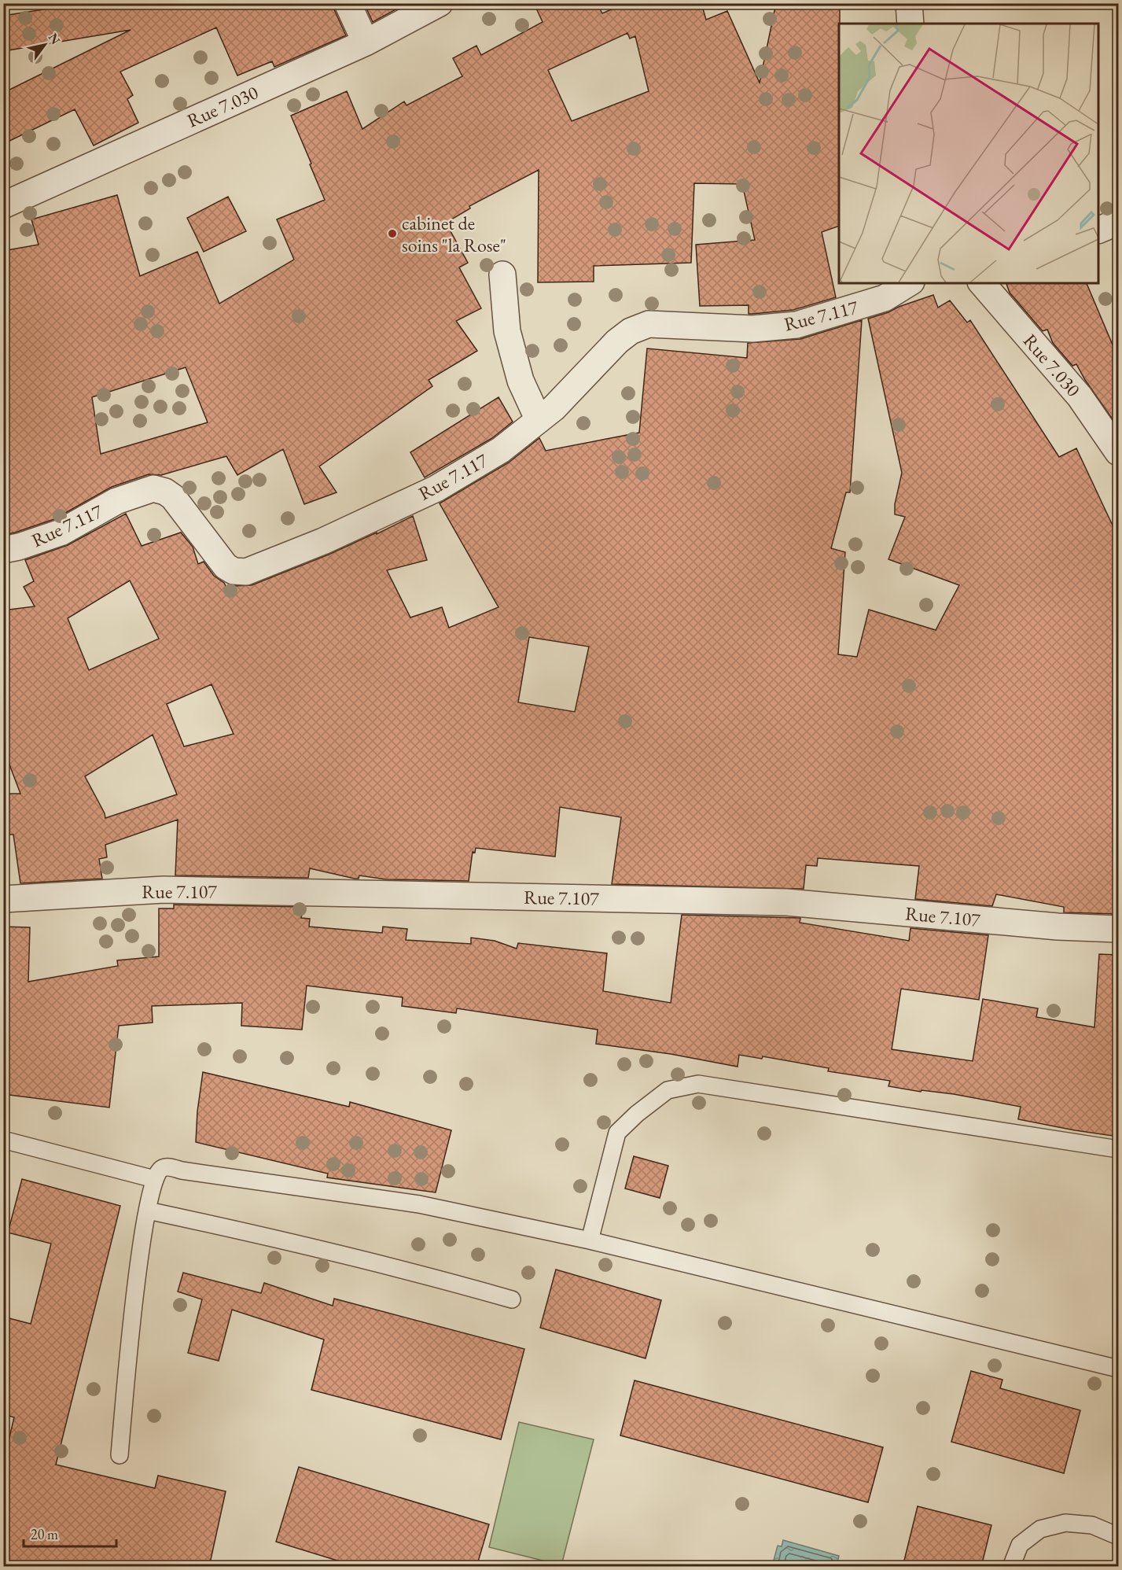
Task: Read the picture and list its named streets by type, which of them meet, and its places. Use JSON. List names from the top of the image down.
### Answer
{
  "streets": {
    "street": ["Rue 7.030", "Rue 7.117", "Rue 7.107"]
  },
  "places": ["cabinet de soins \"la Rose\""],
  "scale_bar": "20 m",
  "north": "top right"
}
